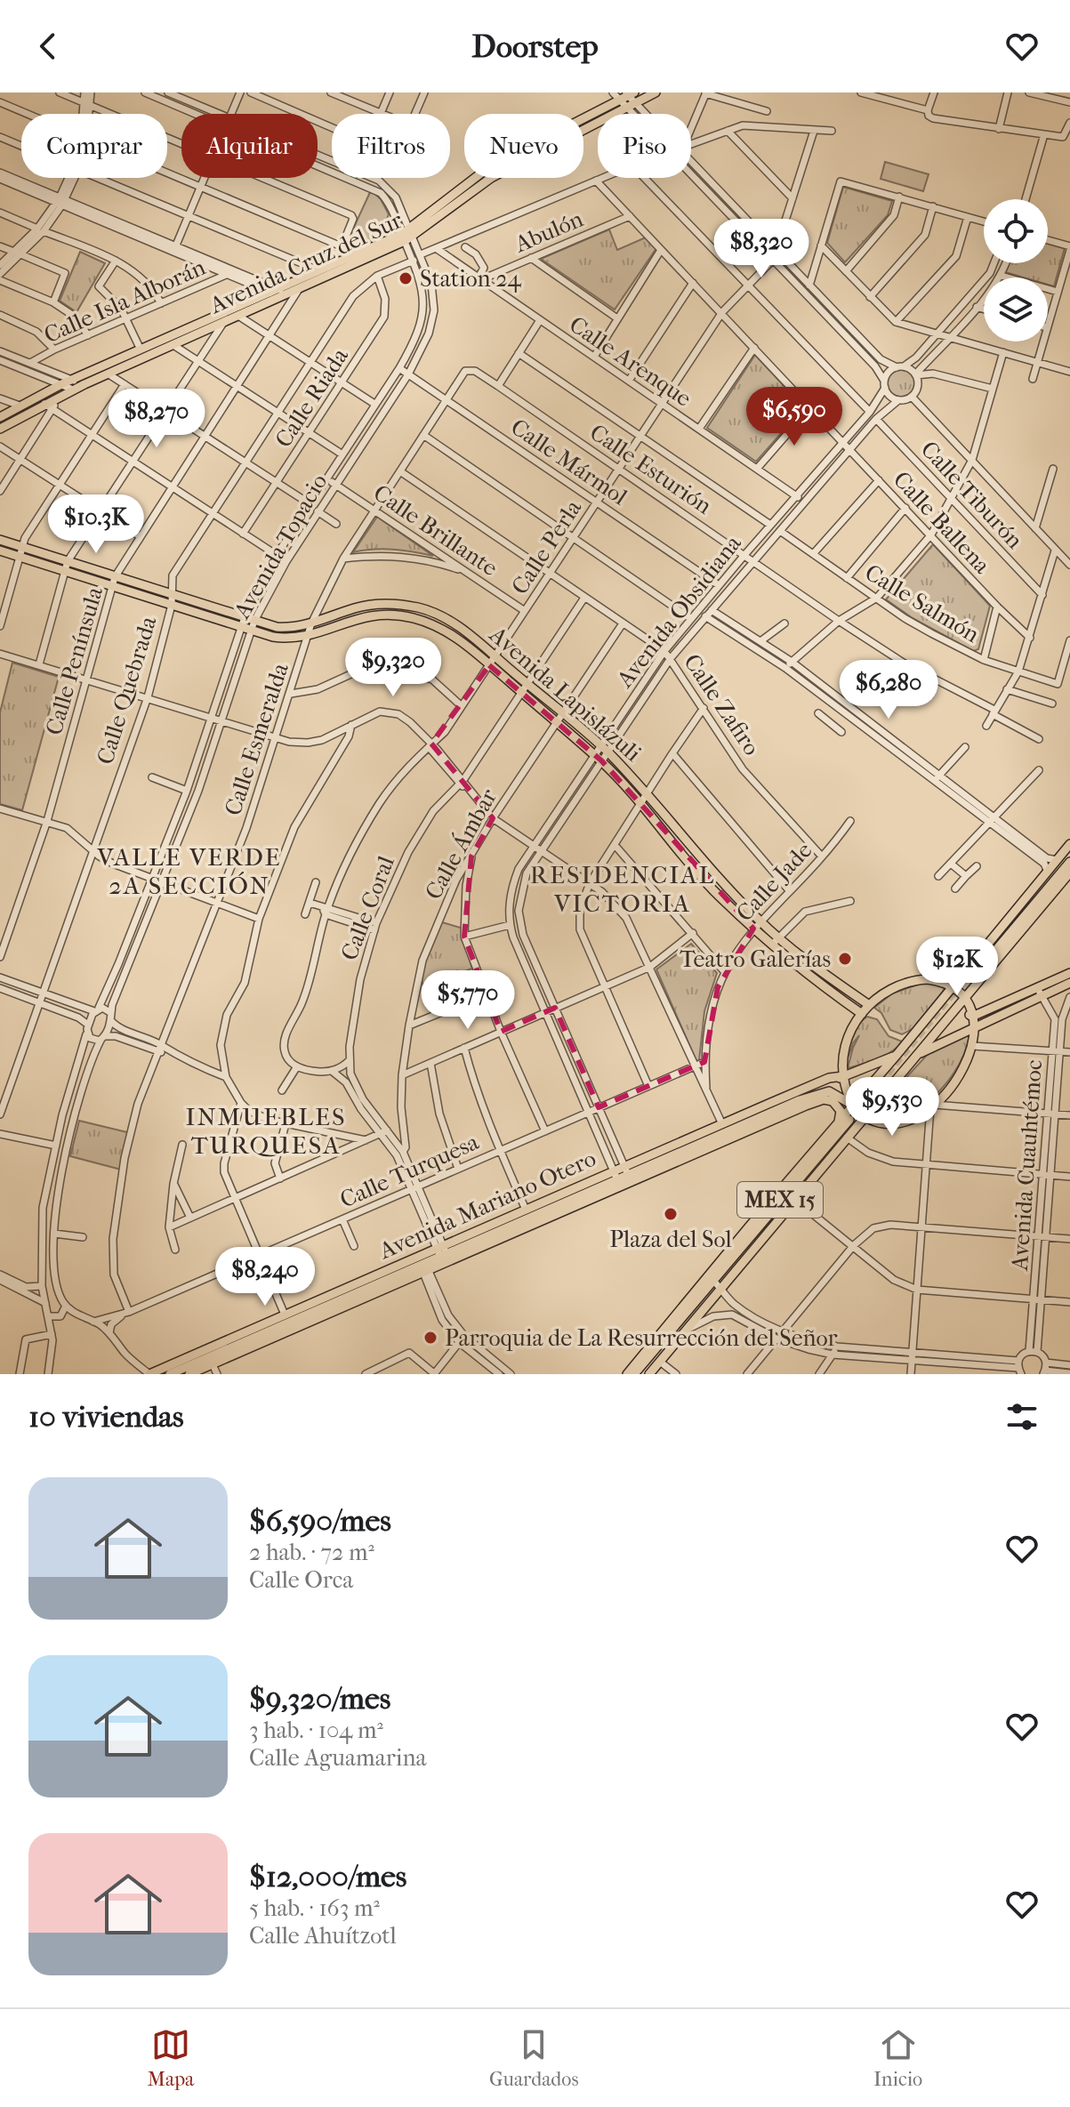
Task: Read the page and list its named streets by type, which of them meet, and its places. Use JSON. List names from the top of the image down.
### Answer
{
  "streets": {
    "main road": [
      "Avenida Cruz del Sur",
      "Avenida Lapislázuli",
      "MEX 15",
      "Avenida Mariano Otero"
    ],
    "street": [
      "Abulón",
      "Calle Isla Alborán",
      "Calle Arenque",
      "Calle Riada",
      "Calle Mármol",
      "Calle Esturión",
      "Calle Tiburón",
      "Calle Ballena",
      "Calle Brillante",
      "Avenida Topacio",
      "Calle Perla",
      "Calle Salmón",
      "Avenida Obsidiana",
      "Calle Península",
      "Calle Quebrada",
      "Calle Zafiro",
      "Calle Esmeralda",
      "Calle Ámbar",
      "Calle Jade",
      "Calle Coral",
      "Avenida Cuauhtémoc",
      "Calle Turquesa"
    ]
  },
  "crossings": [
    ["Abulón", "Calle Arenque"],
    ["Abulón", "Calle Ballena"],
    ["Avenida Cruz del Sur", "Avenida Topacio"],
    ["Avenida Cruz del Sur", "Calle Península"],
    ["Calle Arenque", "Calle Perla"],
    ["Calle Arenque", "Avenida Obsidiana"],
    ["Calle Riada", "Calle Quebrada"],
    ["Calle Mármol", "Avenida Topacio"],
    ["Calle Mármol", "Calle Perla"],
    ["Calle Mármol", "Avenida Obsidiana"],
    ["Calle Mármol", "Calle Esmeralda"],
    ["Calle Esturión", "Calle Perla"],
    ["Calle Esturión", "Avenida Obsidiana"],
    ["Calle Esturión", "Calle Esmeralda"],
    ["Calle Tiburón", "Avenida Obsidiana"],
    ["Calle Ballena", "Calle Perla"],
    ["Calle Ballena", "Avenida Obsidiana"],
    ["Calle Brillante", "Avenida Topacio"],
    ["Calle Brillante", "Calle Perla"],
    ["Calle Brillante", "Calle Esmeralda"],
    ["Avenida Topacio", "Calle Quebrada"],
    ["Avenida Topacio", "Avenida Lapislázuli"],
    ["Calle Perla", "Avenida Lapislázuli"],
    ["Calle Perla", "Calle Zafiro"],
    ["Calle Salmón", "Avenida Obsidiana"],
    ["Avenida Obsidiana", "Avenida Lapislázuli"],
    ["Avenida Obsidiana", "Calle Zafiro"],
    ["Avenida Obsidiana", "Calle Turquesa"],
    ["Avenida Obsidiana", "Avenida Mariano Otero"],
    ["Calle Península", "Avenida Lapislázuli"],
    ["Calle Quebrada", "Avenida Lapislázuli"],
    ["Avenida Lapislázuli", "Calle Esmeralda"],
    ["Avenida Lapislázuli", "Calle Ámbar"],
    ["Avenida Lapislázuli", "Calle Jade"],
    ["Avenida Lapislázuli", "Calle Coral"],
    ["Calle Zafiro", "Calle Esmeralda"],
    ["Calle Zafiro", "Calle Ámbar"],
    ["Calle Zafiro", "Calle Jade"],
    ["Calle Zafiro", "Calle Coral"],
    ["Calle Esmeralda", "Calle Turquesa"],
    ["Calle Ámbar", "Calle Coral"],
    ["Calle Jade", "Calle Turquesa"],
    ["Calle Coral", "Calle Turquesa"]
  ],
  "districts": ["VALLE VERDE 2A SECCIÓN", "RESIDENCIAL VICTORIA", "INMUEBLES TURQUESA"],
  "places": [
    "Station 24",
    "Teatro Galerías",
    "Plaza del Sol",
    "Parroquia de La Resurrección del Señor"
  ],
  "page": {
    "header": "Doorstep",
    "chip": [
      "Comprar",
      "Alquilar",
      "Filtros",
      "Nuevo",
      "Piso"
    ],
    "price": [
      "$8,320",
      "$6,590",
      "$8,270",
      "$10.3K",
      "$9,320",
      "$6,280",
      "$12K",
      "$5,770",
      "$9,530",
      "$8,240"
    ],
    "heading": "10 viviendas",
    "list": [
      {
        "name": "$6,590/mes",
        "note": "2 hab. · 72 m² · Calle Orca"
      },
      {
        "name": "$9,320/mes",
        "note": "3 hab. · 104 m² · Calle Aguamarina"
      },
      {
        "name": "$12,000/mes",
        "note": "5 hab. · 163 m² · Calle Ahuítzotl"
      }
    ],
    "tabs": ["Mapa", "Guardados", "Inicio"]
  }
}
